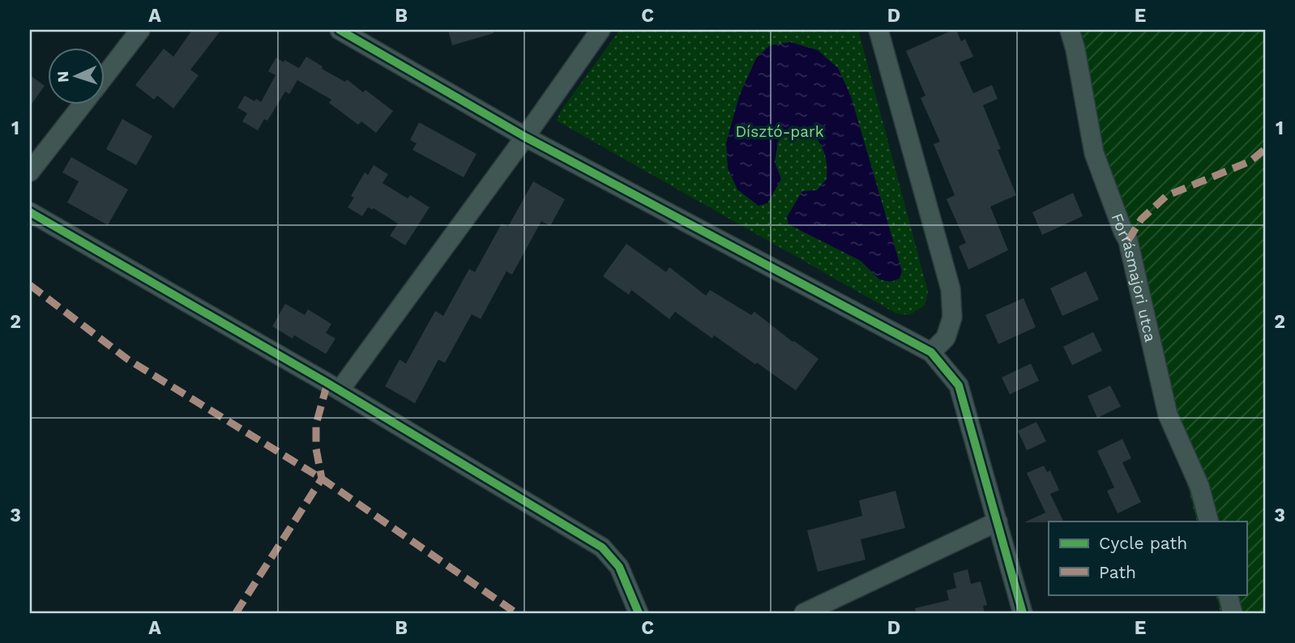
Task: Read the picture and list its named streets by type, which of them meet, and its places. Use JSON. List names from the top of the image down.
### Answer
{
  "streets": {
    "street": ["Forrásmajori utca"]
  },
  "parks": ["Dísztó-park"],
  "legend": ["Cycle path", "Path"],
  "north": "left",
  "grid": {
    "columns": [
      "A",
      "B",
      "C",
      "D",
      "E"
    ],
    "rows": ["1", "2", "3"]
  }
}
